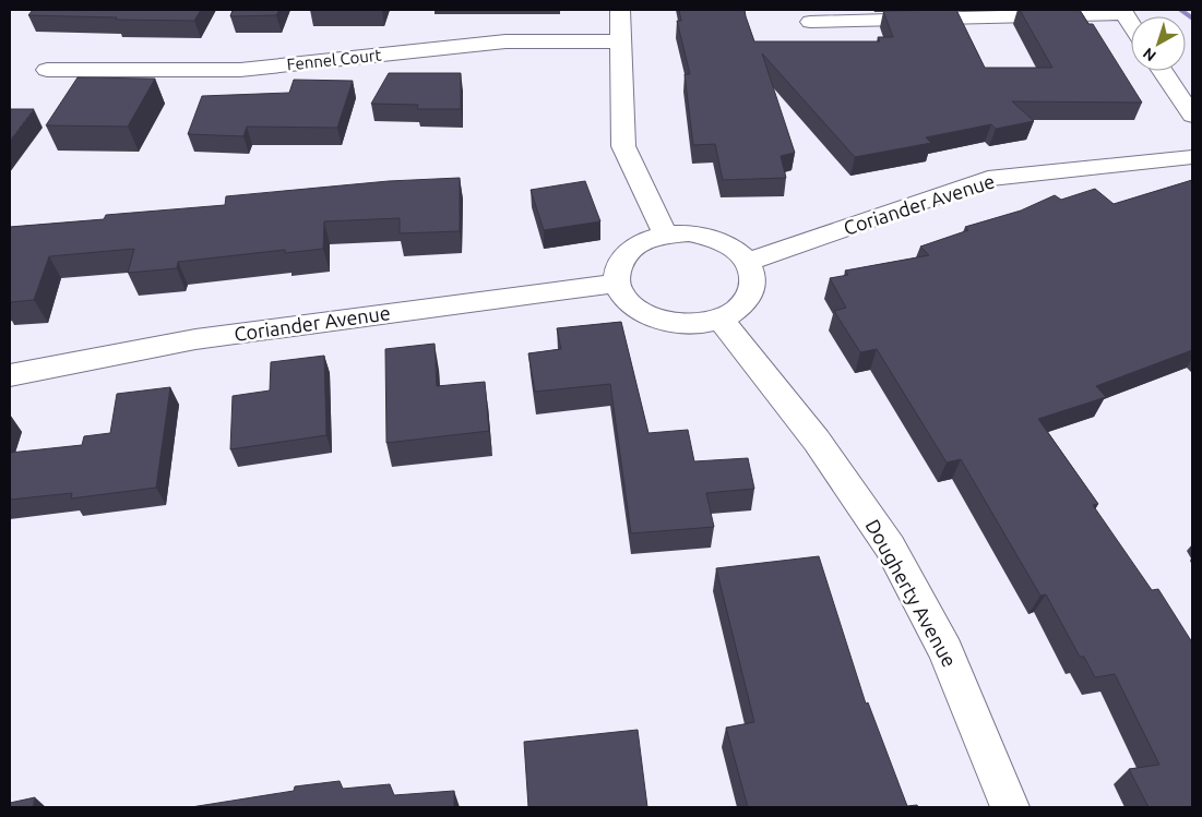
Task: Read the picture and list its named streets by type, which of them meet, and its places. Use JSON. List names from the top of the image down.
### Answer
{
  "streets": {
    "street": ["Fennel Court", "Coriander Avenue", "Dougherty Avenue"]
  },
  "crossings": [
    ["Coriander Avenue", "Dougherty Avenue"]
  ],
  "north": "bottom left"
}
